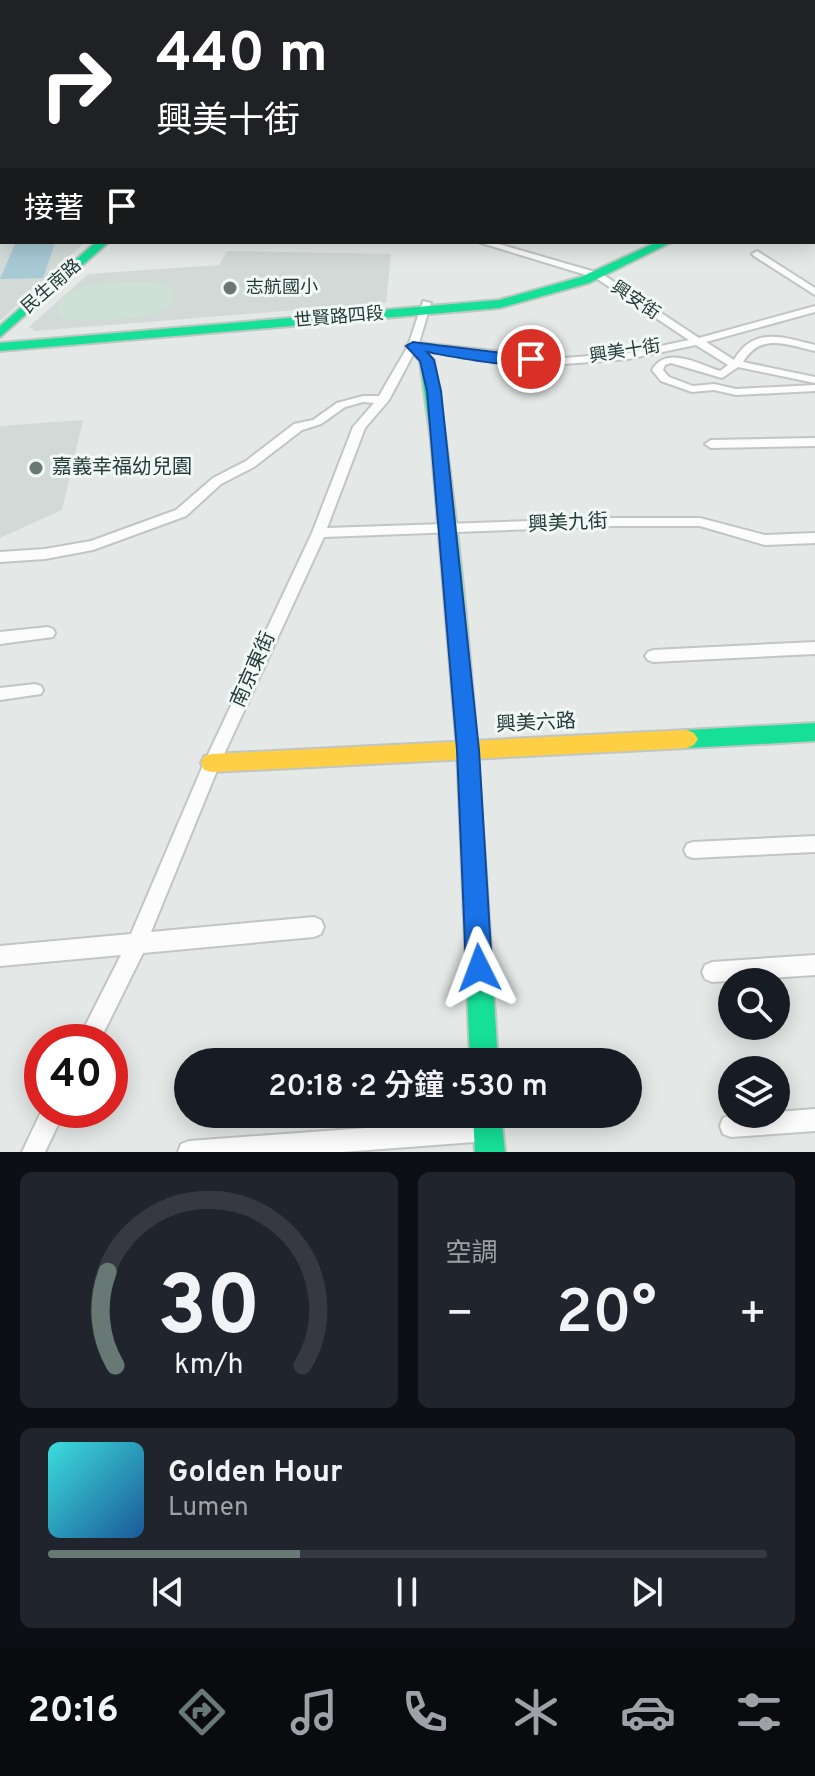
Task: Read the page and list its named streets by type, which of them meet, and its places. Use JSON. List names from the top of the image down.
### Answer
{
  "streets": {
    "main road": ["民生南路", "世賢路四段", "興美六路"],
    "street": [
      "興安街",
      "興美十街",
      "興美九街",
      "南京東街"
    ]
  },
  "crossings": [
    ["民生南路", "世賢路四段"],
    ["興安街", "世賢路四段"],
    ["興安街", "興美十街"],
    ["世賢路四段", "南京東街"],
    ["興美十街", "南京東街"],
    ["興美九街", "南京東街"],
    ["南京東街", "興美六路"]
  ],
  "places": ["志航國小", "嘉義幸福幼兒園"],
  "page": {
    "turn": ["440 m", "興美十街"],
    "then": "接著",
    "limit": "40",
    "trip": "20:18 · 2 分鐘 · 530 m",
    "tile": "空調",
    "heat": ["−", "20°", "+"],
    "song": ["Golden Hour", "Lumen"],
    "tabs": "20:16",
    "gauge": ["30", "km/h"]
  }
}
